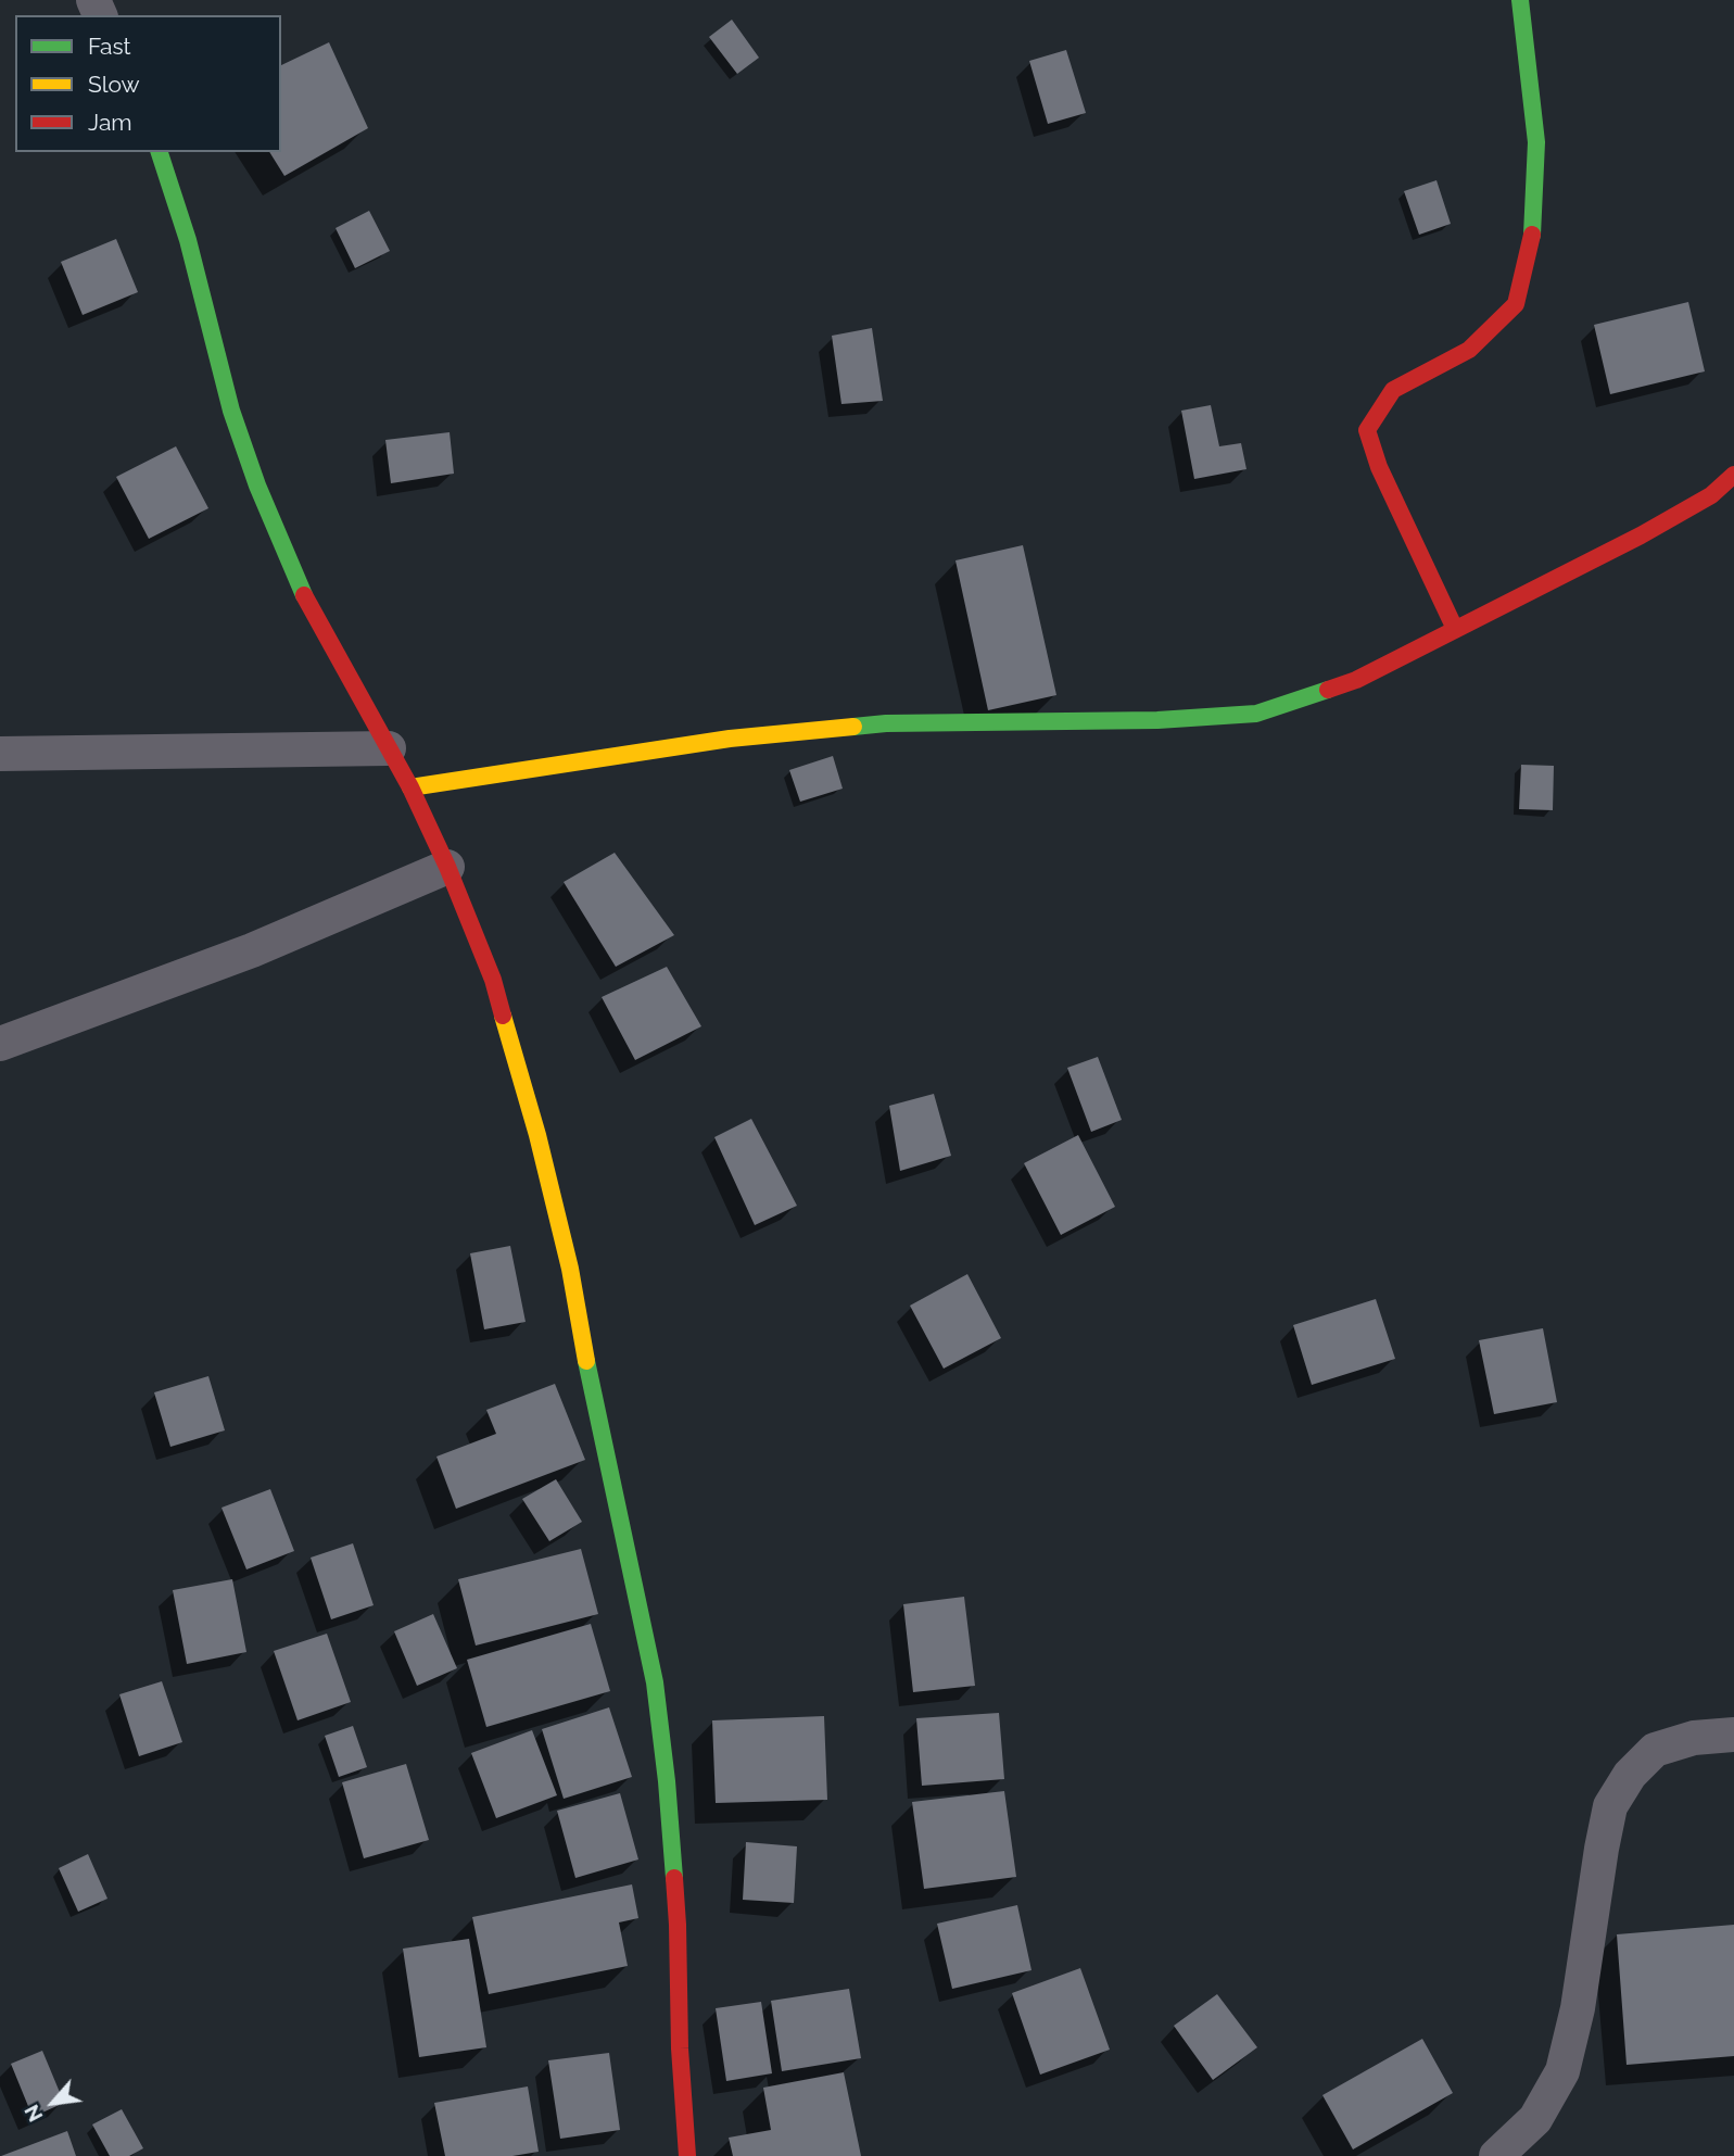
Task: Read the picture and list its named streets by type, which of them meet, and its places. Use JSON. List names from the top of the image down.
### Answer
{
  "legend": ["Fast", "Slow", "Jam"],
  "north": "bottom left"
}
